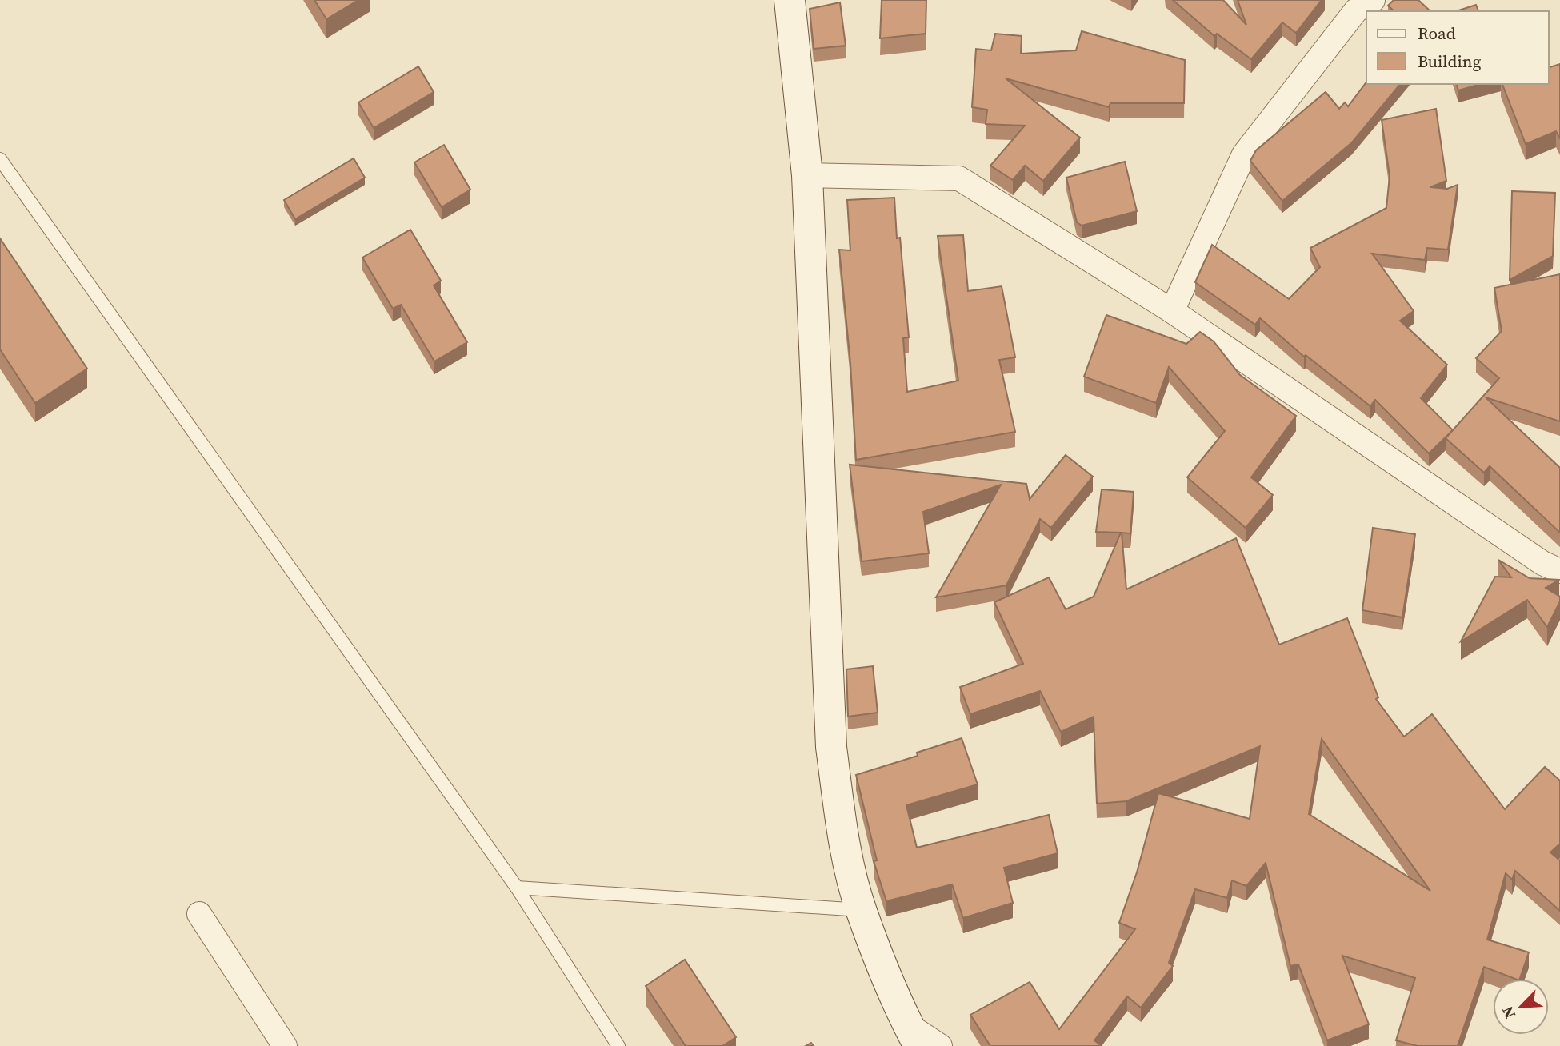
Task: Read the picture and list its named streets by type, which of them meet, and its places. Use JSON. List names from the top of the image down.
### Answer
{
  "legend": ["Road", "Building"],
  "north": "bottom left"
}
